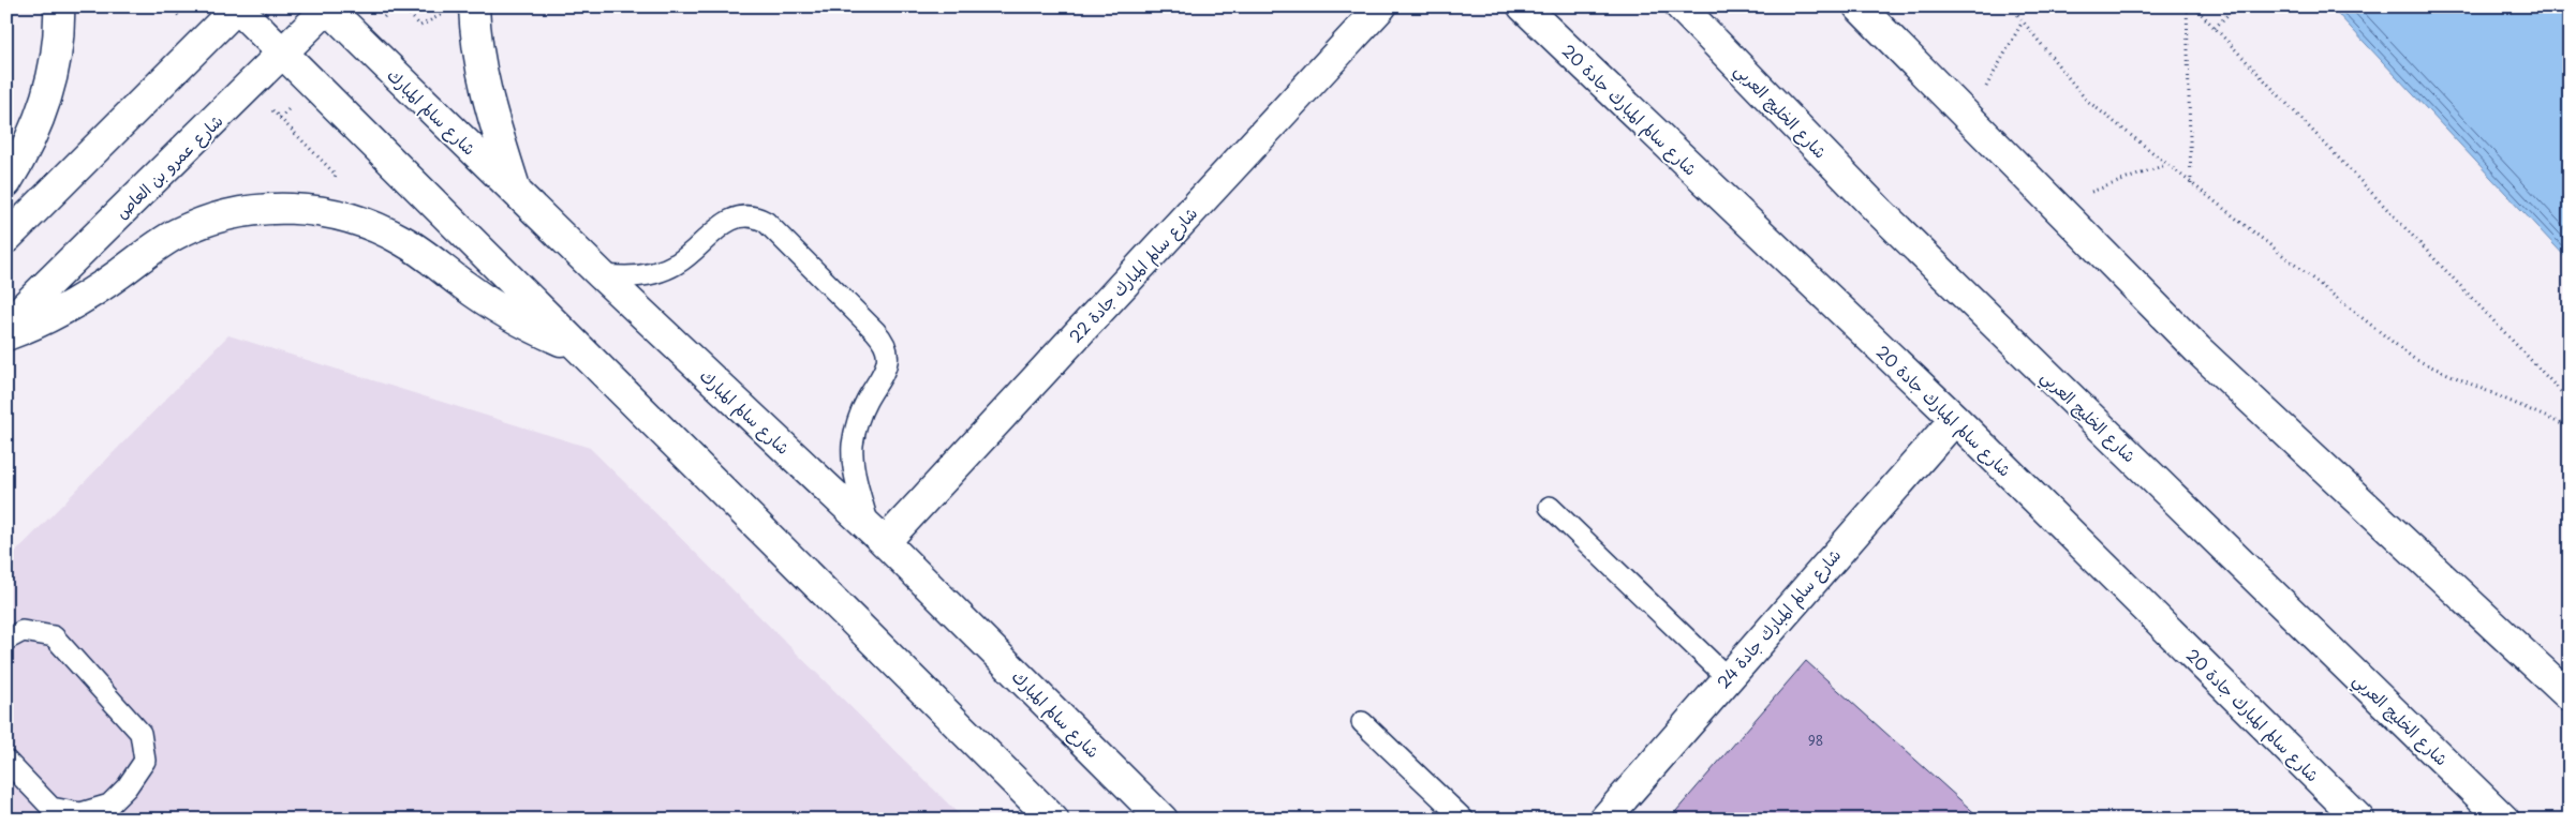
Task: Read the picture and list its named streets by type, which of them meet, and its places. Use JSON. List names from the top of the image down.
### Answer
{
  "streets": {
    "main road": [
      "شارع سالم المبارك جادة 20",
      "شارع الخليج العربي",
      "شارع سالم المبارك",
      "شارع عمرو بن العاص",
      "شارع سالم المبارك جادة 22",
      "شارع سالم المبارك جادة 24"
    ]
  },
  "crossings": [
    ["شارع سالم المبارك جادة 20", "شارع سالم المبارك جادة 24"],
    ["شارع سالم المبارك", "شارع عمرو بن العاص"],
    ["شارع سالم المبارك", "شارع سالم المبارك جادة 22"]
  ],
  "house_numbers": ["98"]
}
